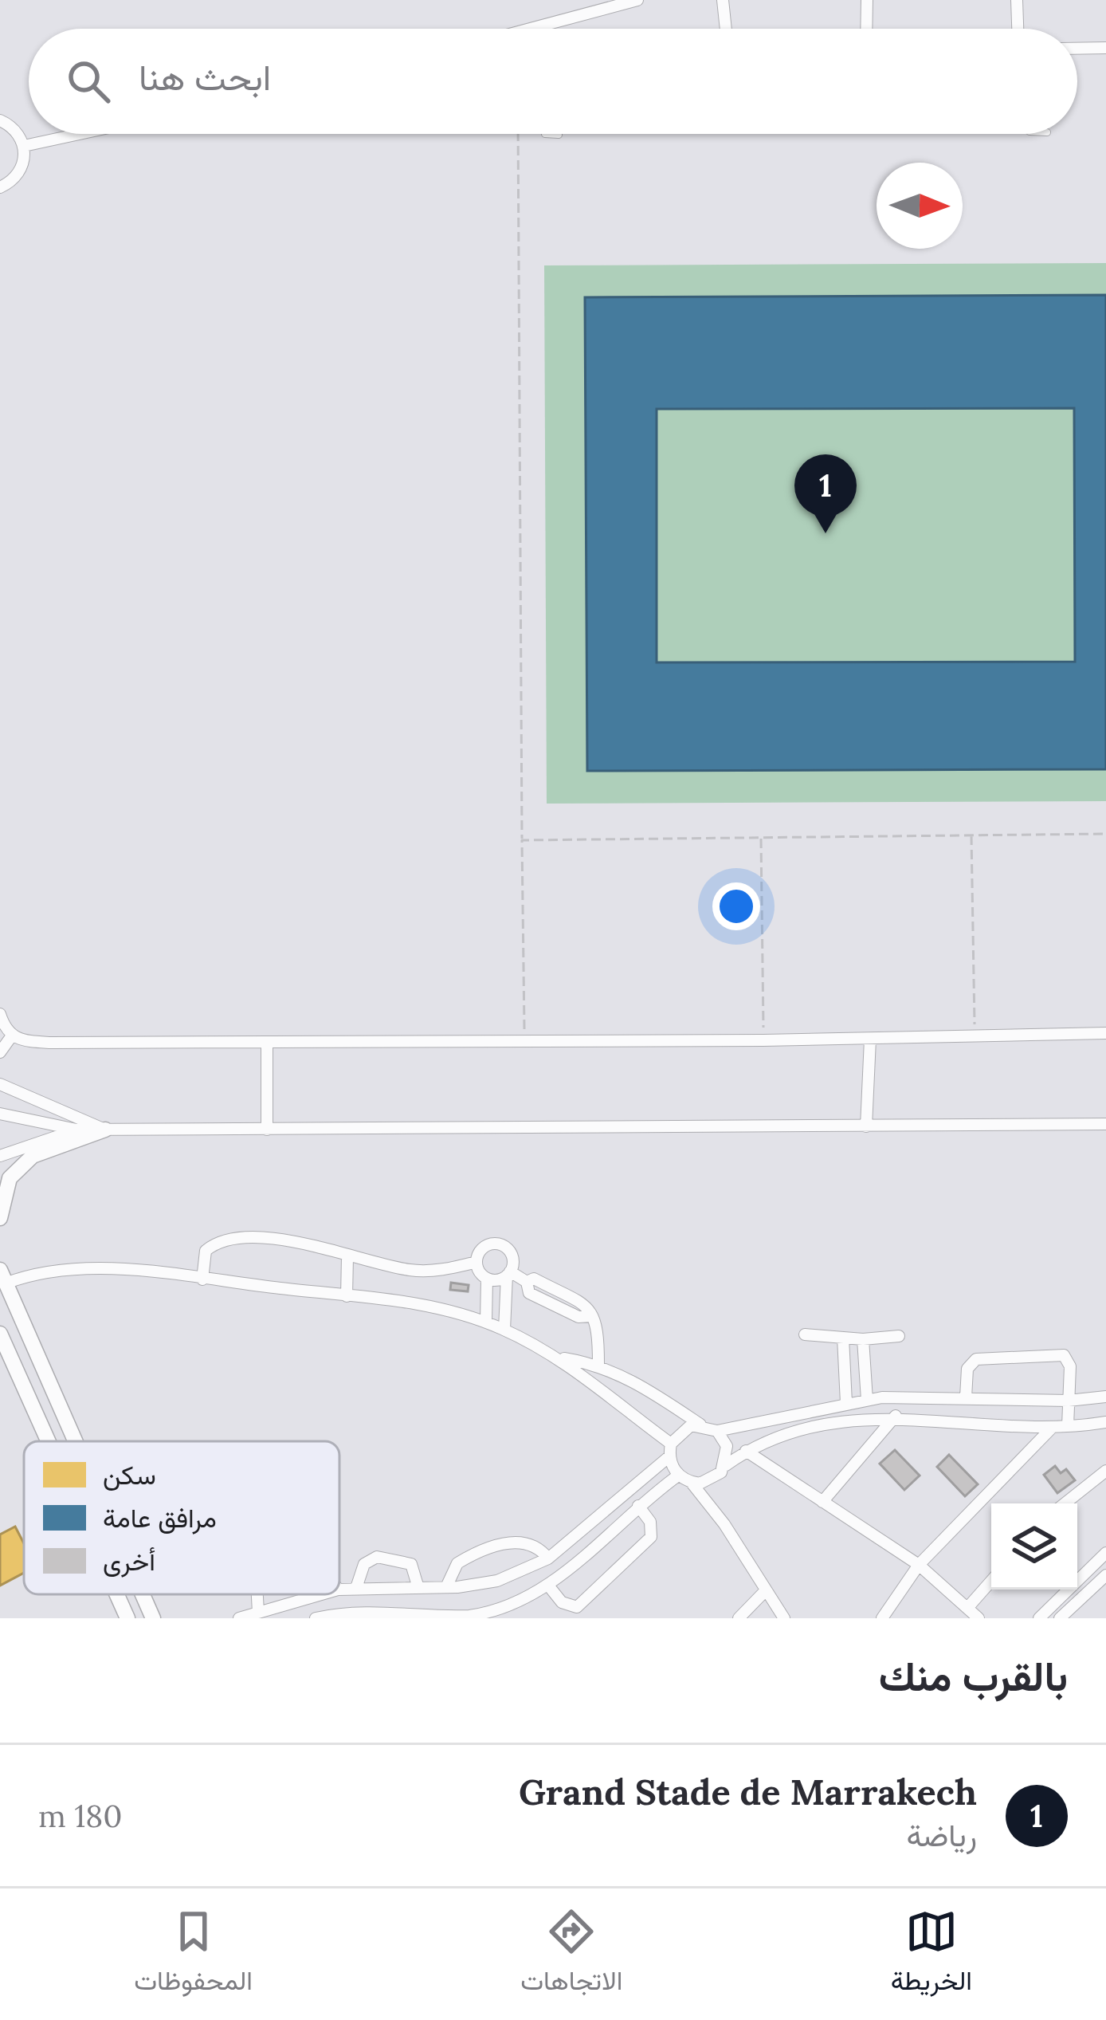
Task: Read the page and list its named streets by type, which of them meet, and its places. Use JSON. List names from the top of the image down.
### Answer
{
  "legend": ["سكن", "مرافق عامة", "أخرى"],
  "north": "right",
  "page": {
    "search": "ابحث هنا",
    "pins": "1",
    "heading": "بالقرب منك",
    "list": [
      {
        "mark": "1",
        "name": "Grand Stade de Marrakech",
        "note": "رياضة",
        "value": "180 m"
      }
    ],
    "nav": ["الخريطة", "الاتجاهات", "المحفوظات"]
  }
}
